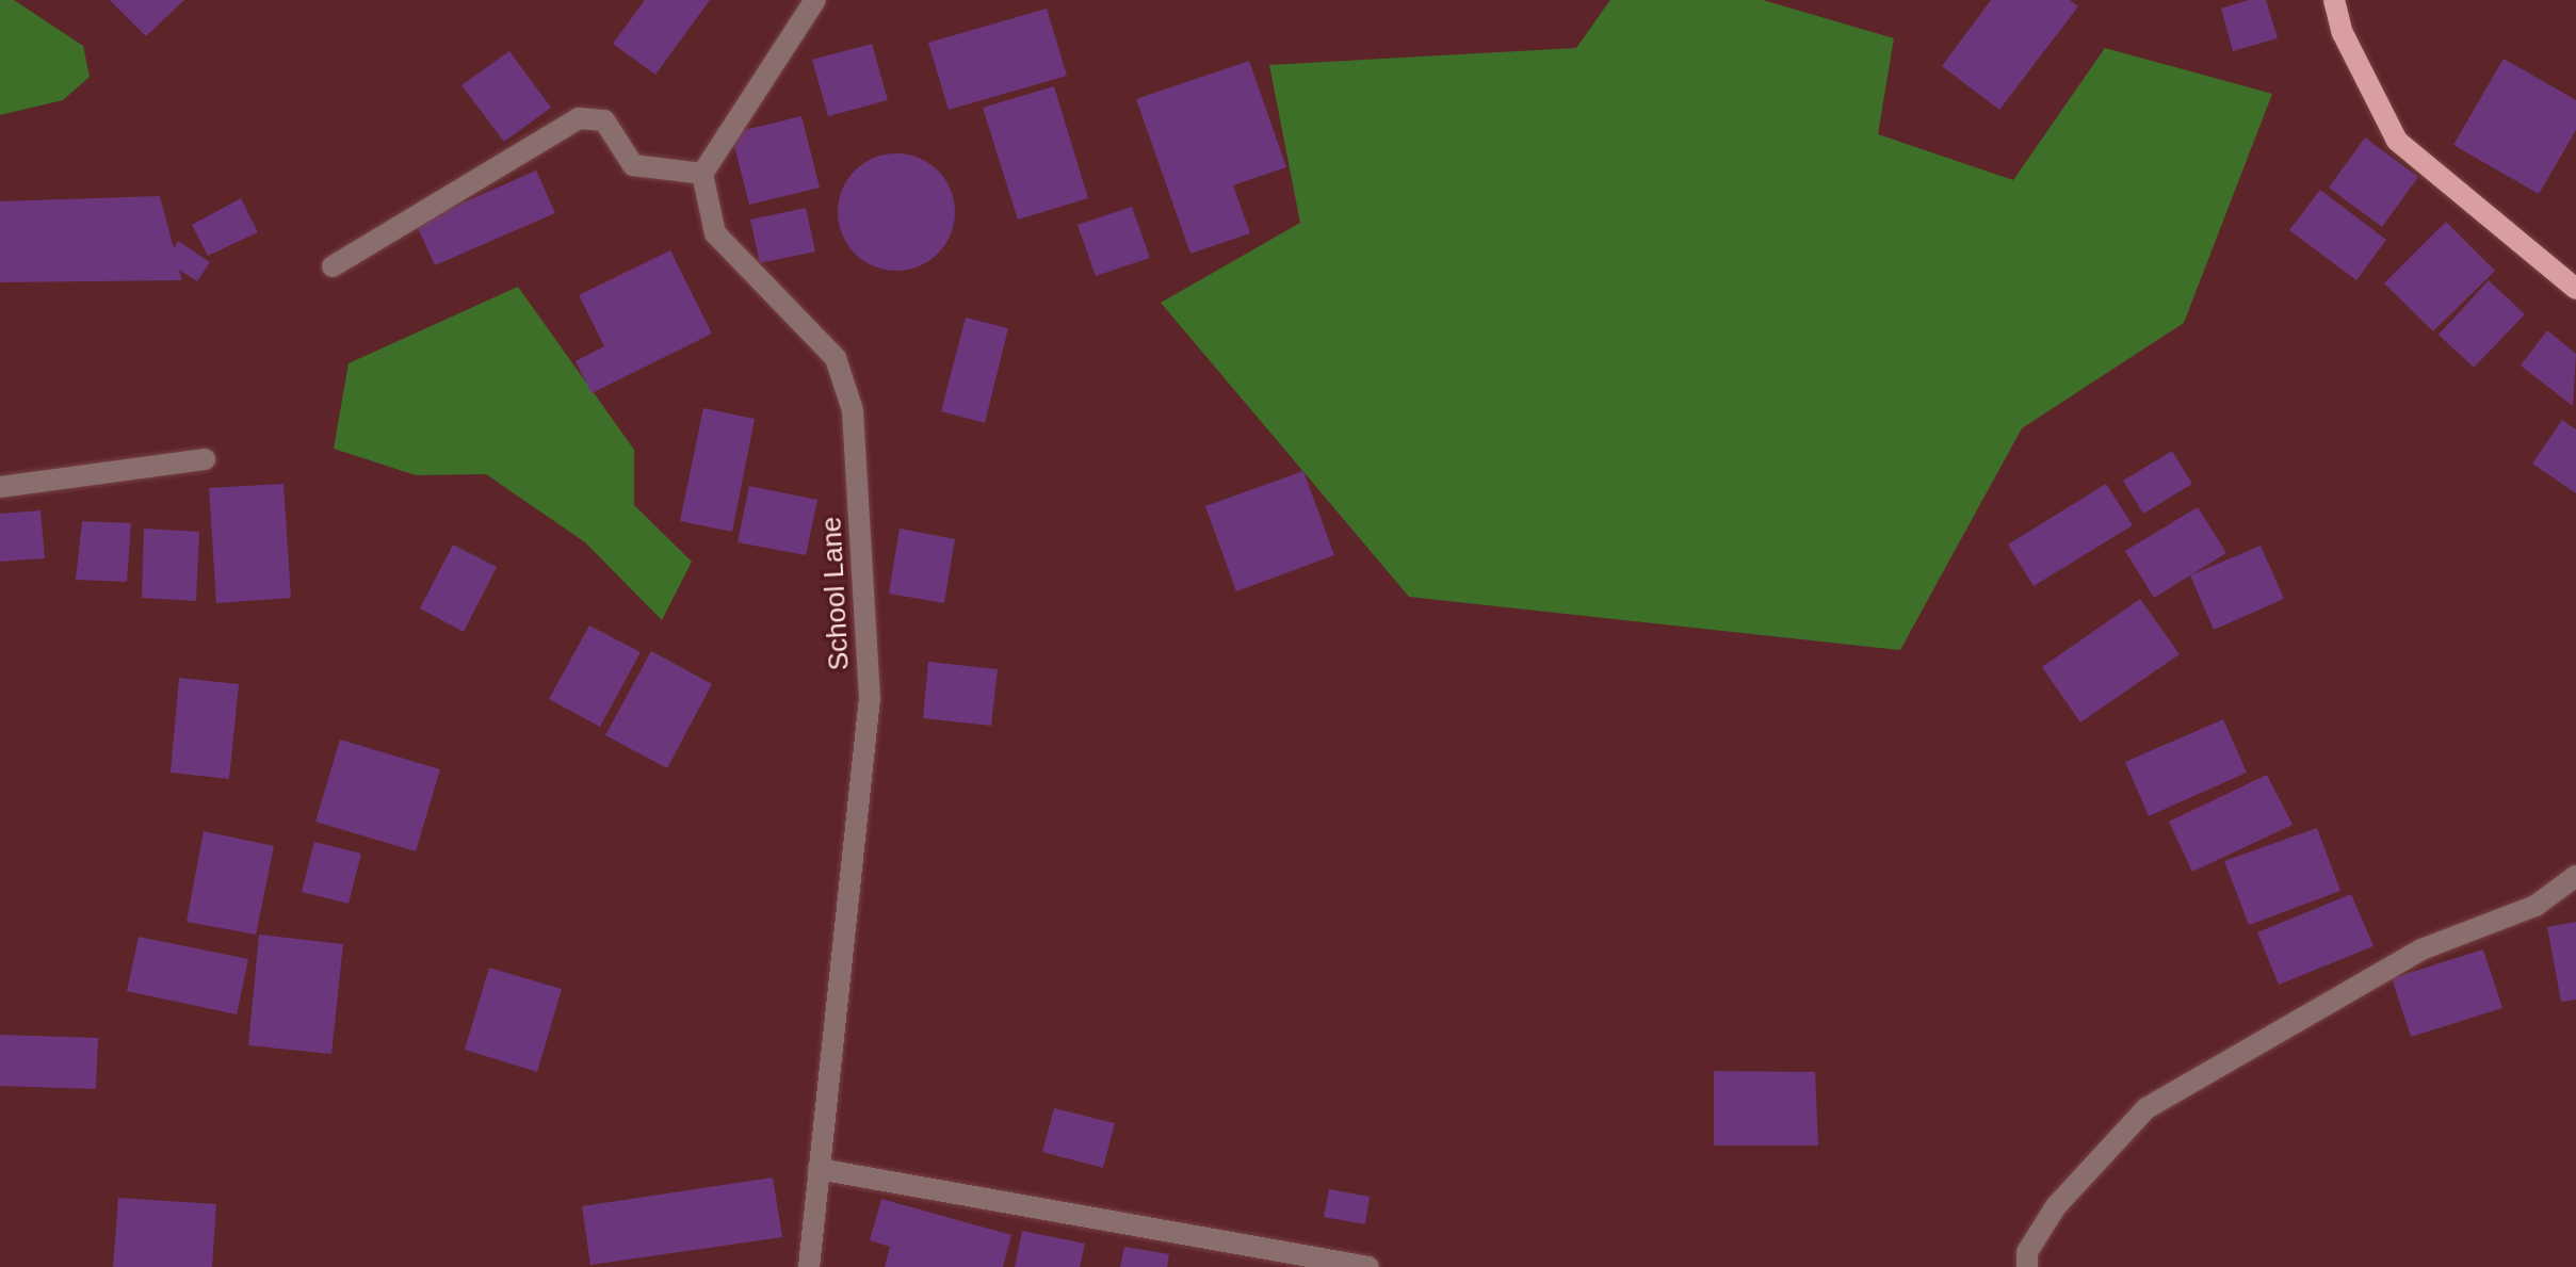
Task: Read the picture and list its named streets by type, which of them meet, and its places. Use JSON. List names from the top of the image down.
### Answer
{
  "streets": {
    "street": ["School Lane"]
  }
}
